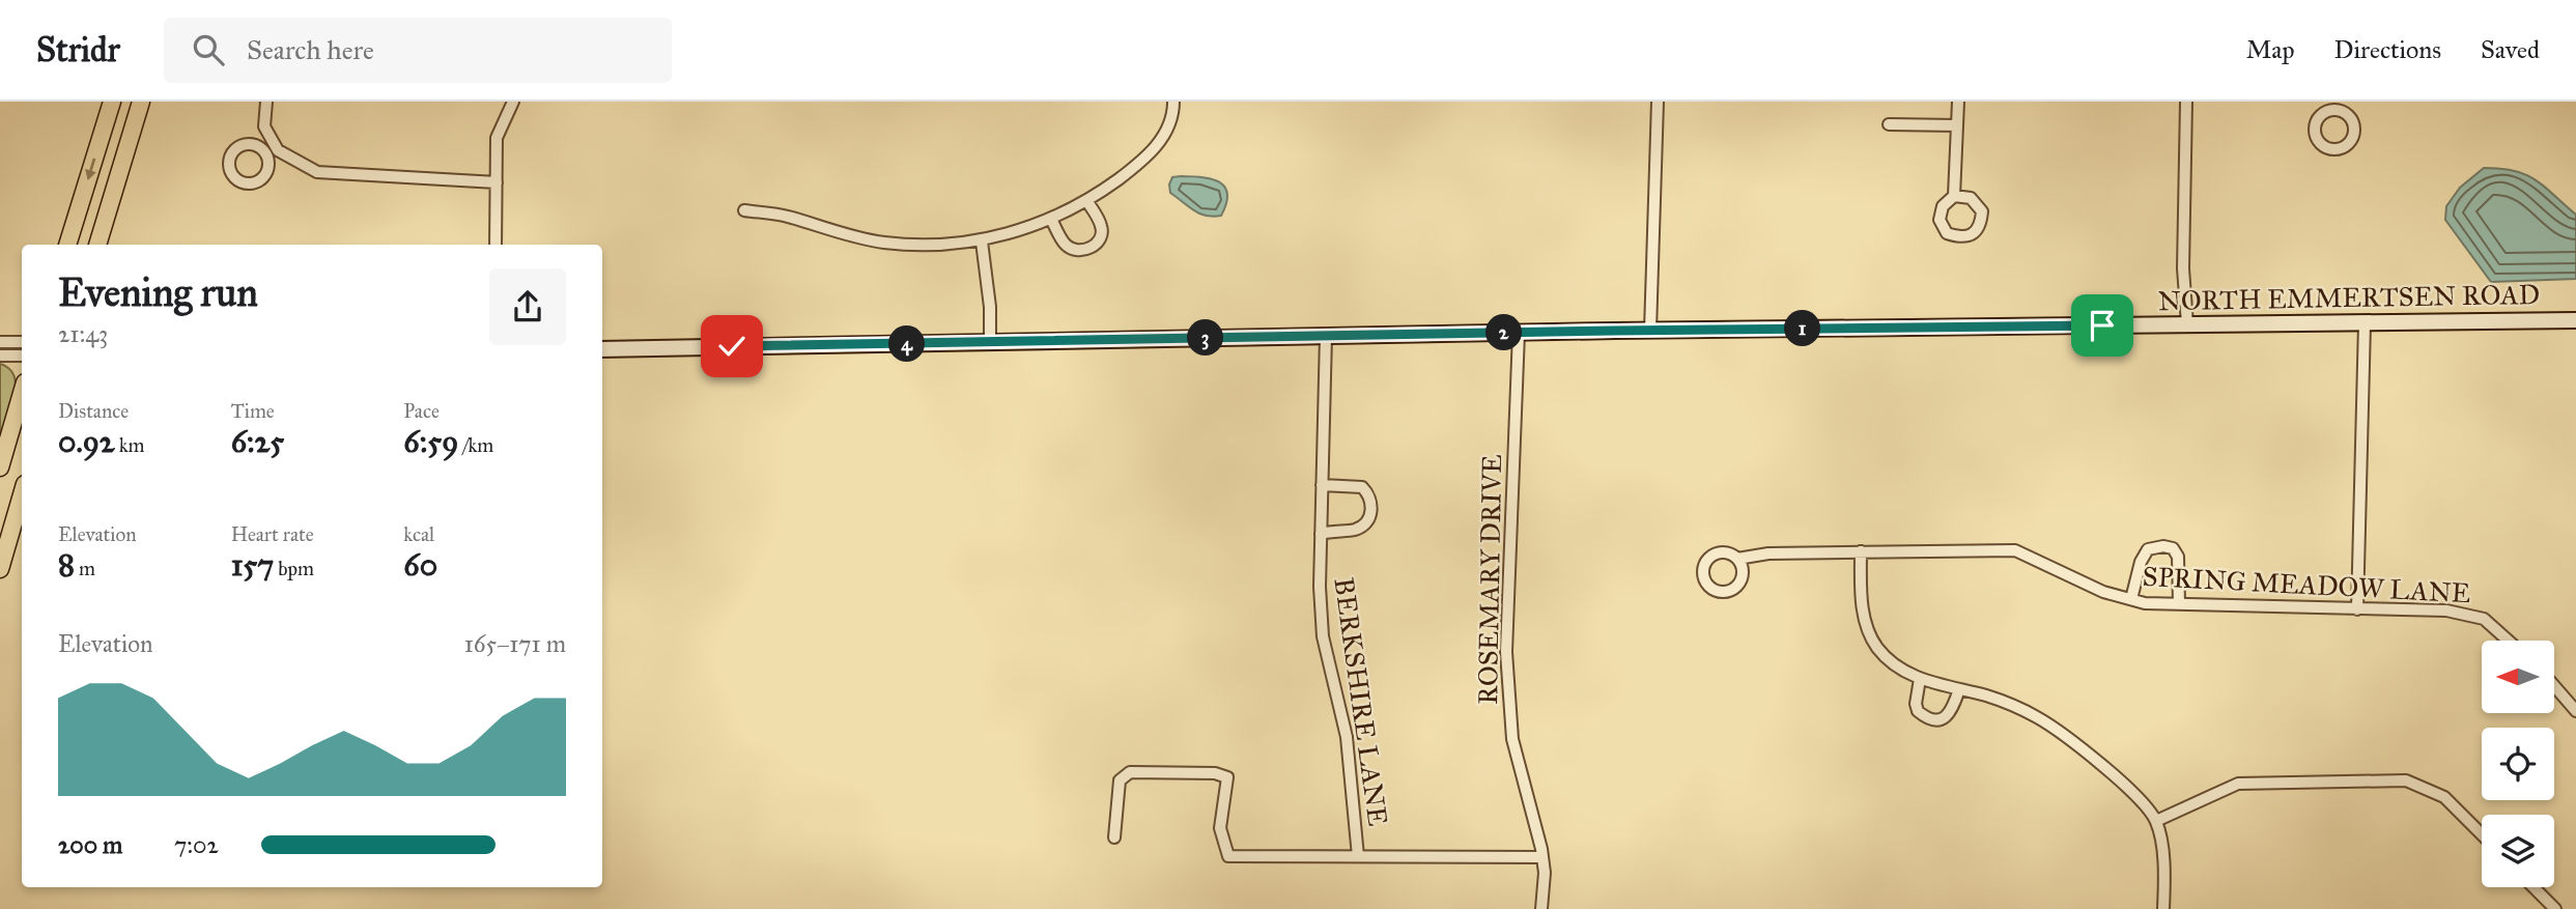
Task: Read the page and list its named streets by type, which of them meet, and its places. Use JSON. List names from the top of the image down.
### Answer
{
  "streets": {
    "street": [
      "NORTH EMMERTSEN ROAD",
      "ROSEMARY DRIVE",
      "SPRING MEADOW LANE",
      "BERKSHIRE LANE"
    ]
  },
  "crossings": [
    ["NORTH EMMERTSEN ROAD", "ROSEMARY DRIVE"],
    ["NORTH EMMERTSEN ROAD", "BERKSHIRE LANE"]
  ],
  "north": "left",
  "page": {
    "header": "Stridr",
    "search": "Search here",
    "nav": ["Map", "Directions", "Saved"],
    "heading": ["Evening run", "21:43"],
    "pins": [
      "1",
      "2",
      "3",
      "4"
    ],
    "stats": [
      ["Distance", "0.92 km"],
      ["Time", "6:25"],
      ["Pace", "6:59 /km"],
      ["Elevation", "8 m"],
      ["Heart rate", "157 bpm"],
      ["kcal", "60"]
    ],
    "chart": ["Elevation", "165–171 m"],
    "list": [
      {
        "name": "200 m",
        "note": "7:02"
      }
    ]
  }
}
